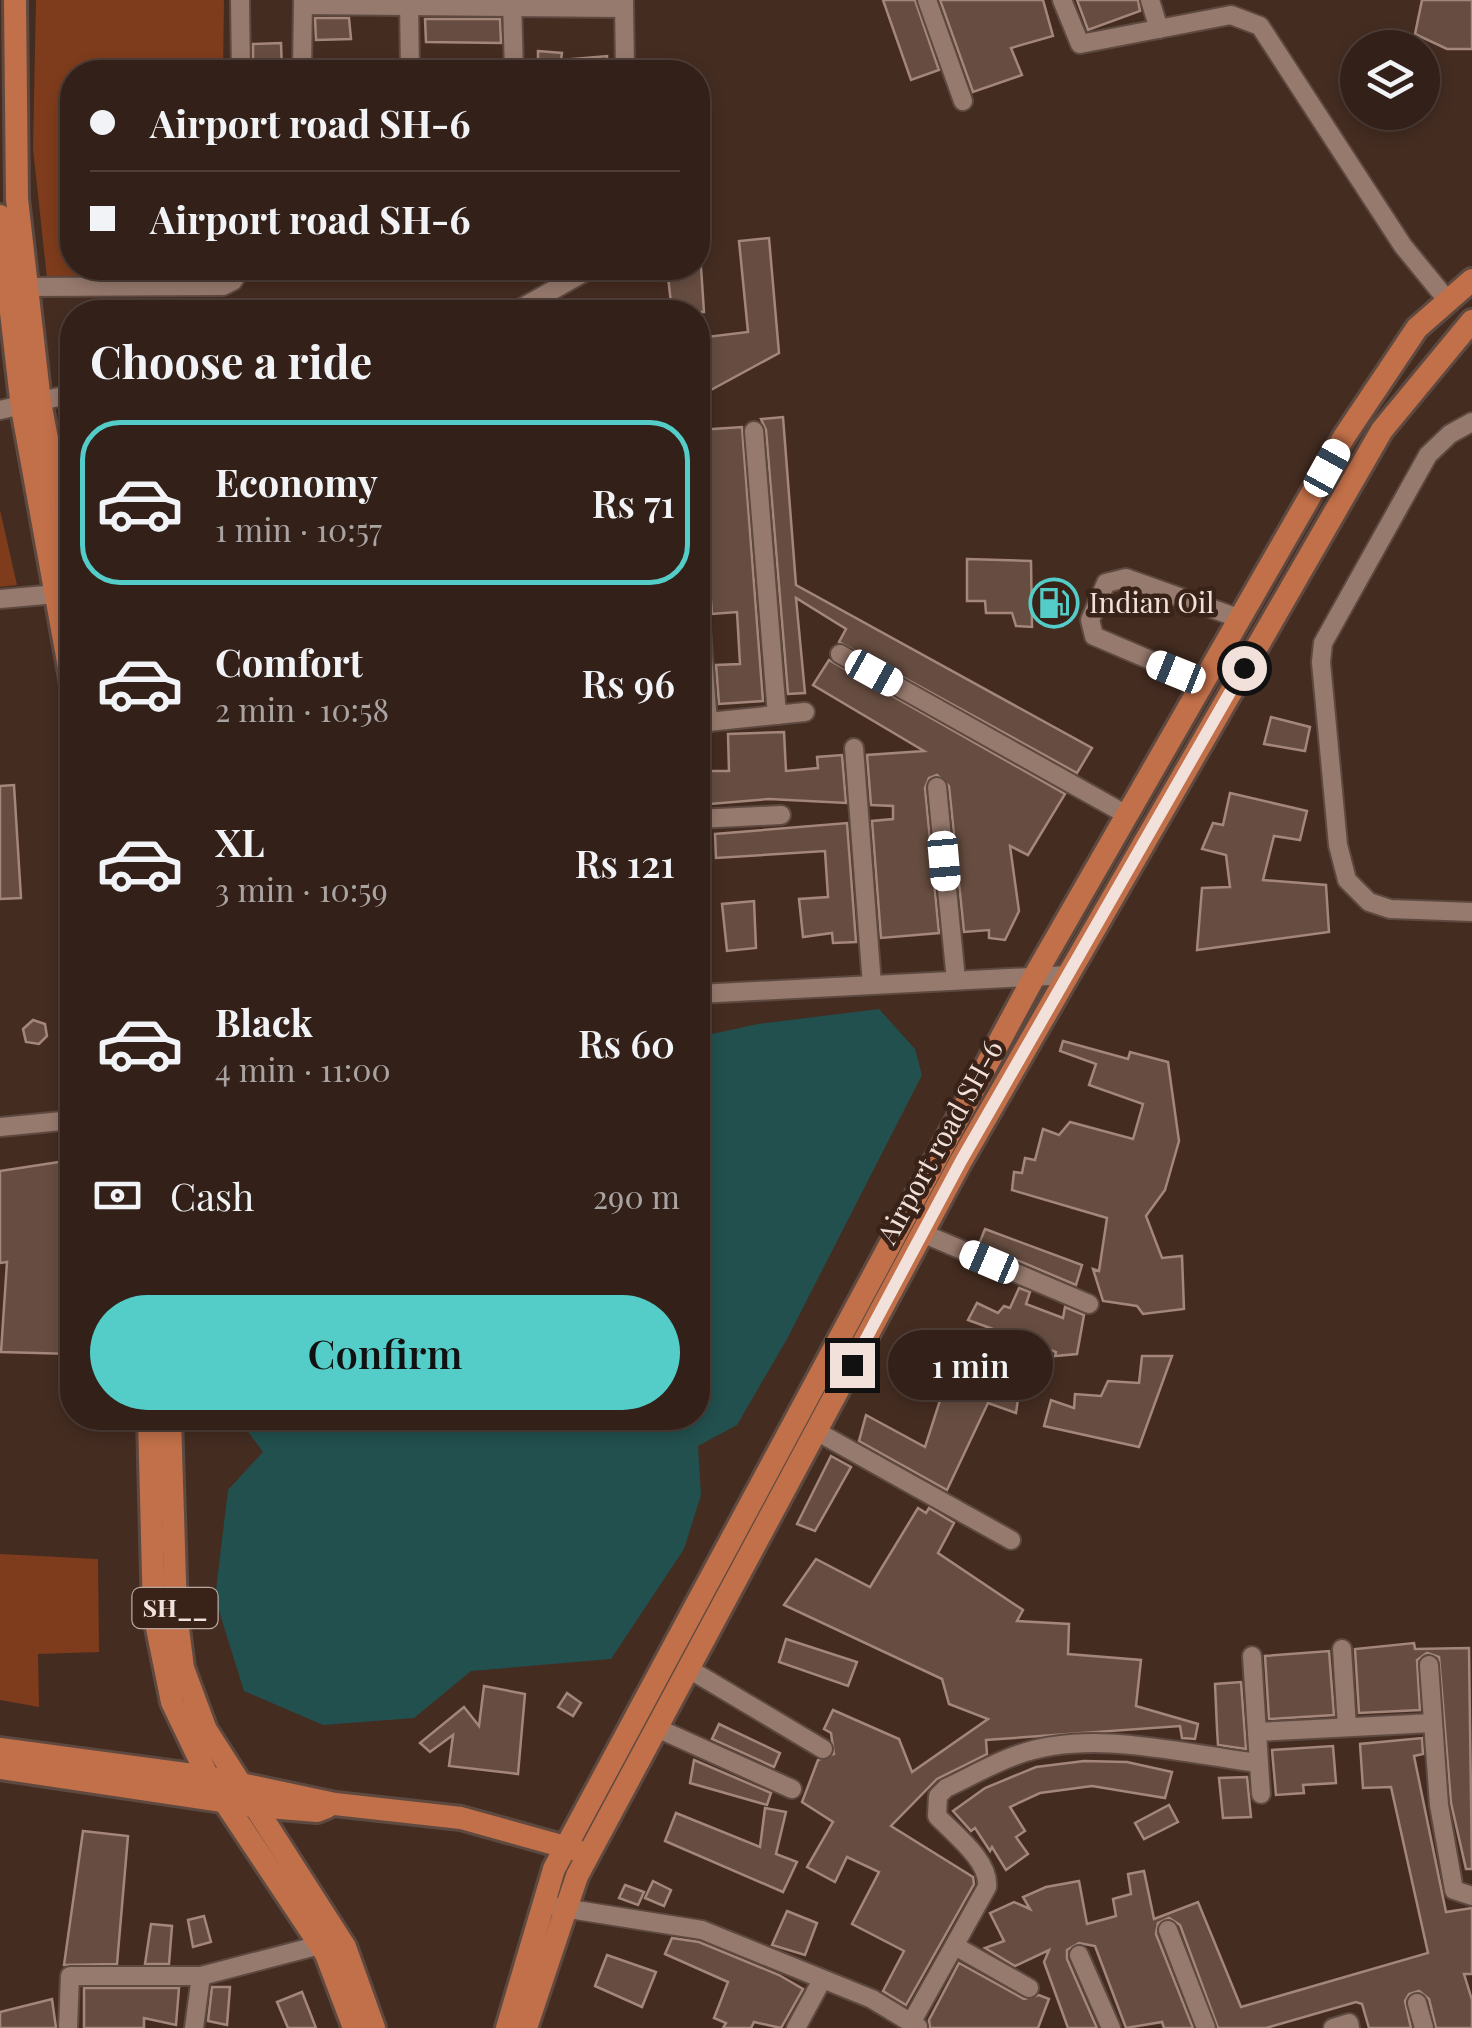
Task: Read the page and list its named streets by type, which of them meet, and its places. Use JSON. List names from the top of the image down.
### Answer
{
  "streets": {
    "main road": ["Airport road SH-6", "SH__"]
  },
  "places": {
    "fuel station": ["Indian Oil"]
  },
  "page": {
    "banner": ["Airport road SH-6", "Airport road SH-6"],
    "heading": "Choose a ride",
    "list": [
      {
        "name": "Economy",
        "note": "1 min · 10:57",
        "value": "Rs 71"
      },
      {
        "name": "Comfort",
        "note": "2 min · 10:58",
        "value": "Rs 96"
      },
      {
        "name": "XL",
        "note": "3 min · 10:59",
        "value": "Rs 121"
      },
      {
        "name": "Black",
        "note": "4 min · 11:00",
        "value": "Rs 60"
      }
    ],
    "pay": ["Cash", "290 m"],
    "buttons": "Confirm",
    "bubble": "1 min"
  }
}
